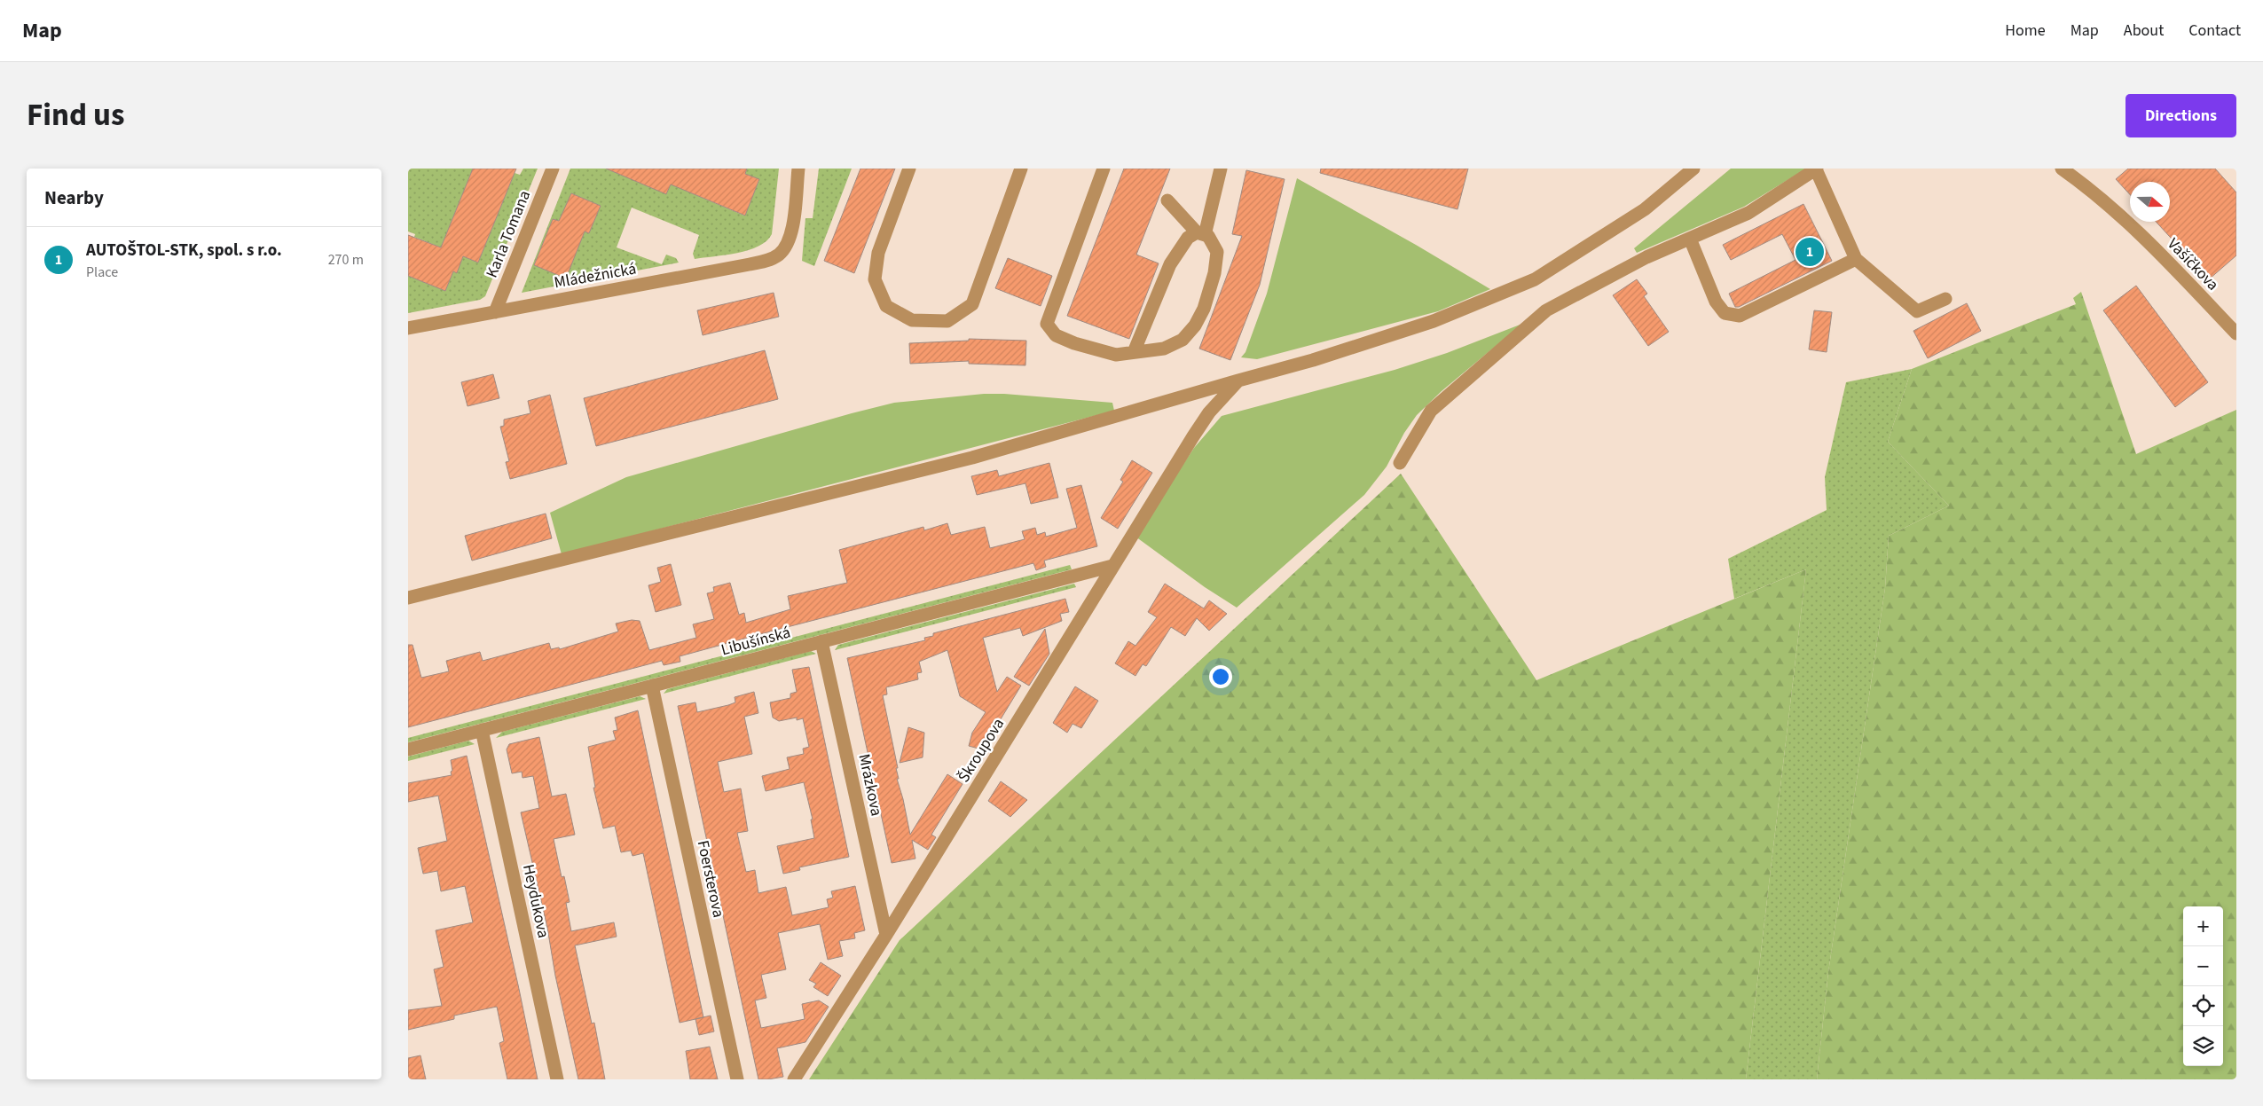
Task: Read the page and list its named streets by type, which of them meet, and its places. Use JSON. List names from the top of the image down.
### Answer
{
  "streets": {
    "street": [
      "Karla Tomana",
      "Vašíčkova",
      "Mládežnická",
      "Libušínská",
      "Škroupova",
      "Mrázkova",
      "Foersterova",
      "Heydukova"
    ]
  },
  "crossings": [
    ["Karla Tomana", "Mládežnická"],
    ["Libušínská", "Škroupova"],
    ["Libušínská", "Mrázkova"],
    ["Libušínská", "Foersterova"],
    ["Libušínská", "Heydukova"],
    ["Škroupova", "Mrázkova"]
  ],
  "north": "right",
  "page": {
    "header": "Map",
    "nav": [
      "Home",
      "Map",
      "About",
      "Contact"
    ],
    "title": "Find us",
    "buttons": "Directions",
    "heading": "Nearby",
    "list": [
      {
        "mark": "1",
        "name": "AUTOŠTOL-STK, spol. s r.o.",
        "note": "Place",
        "value": "270 m"
      }
    ],
    "pins": "1",
    "map_buttons": ["+", "−"]
  }
}
